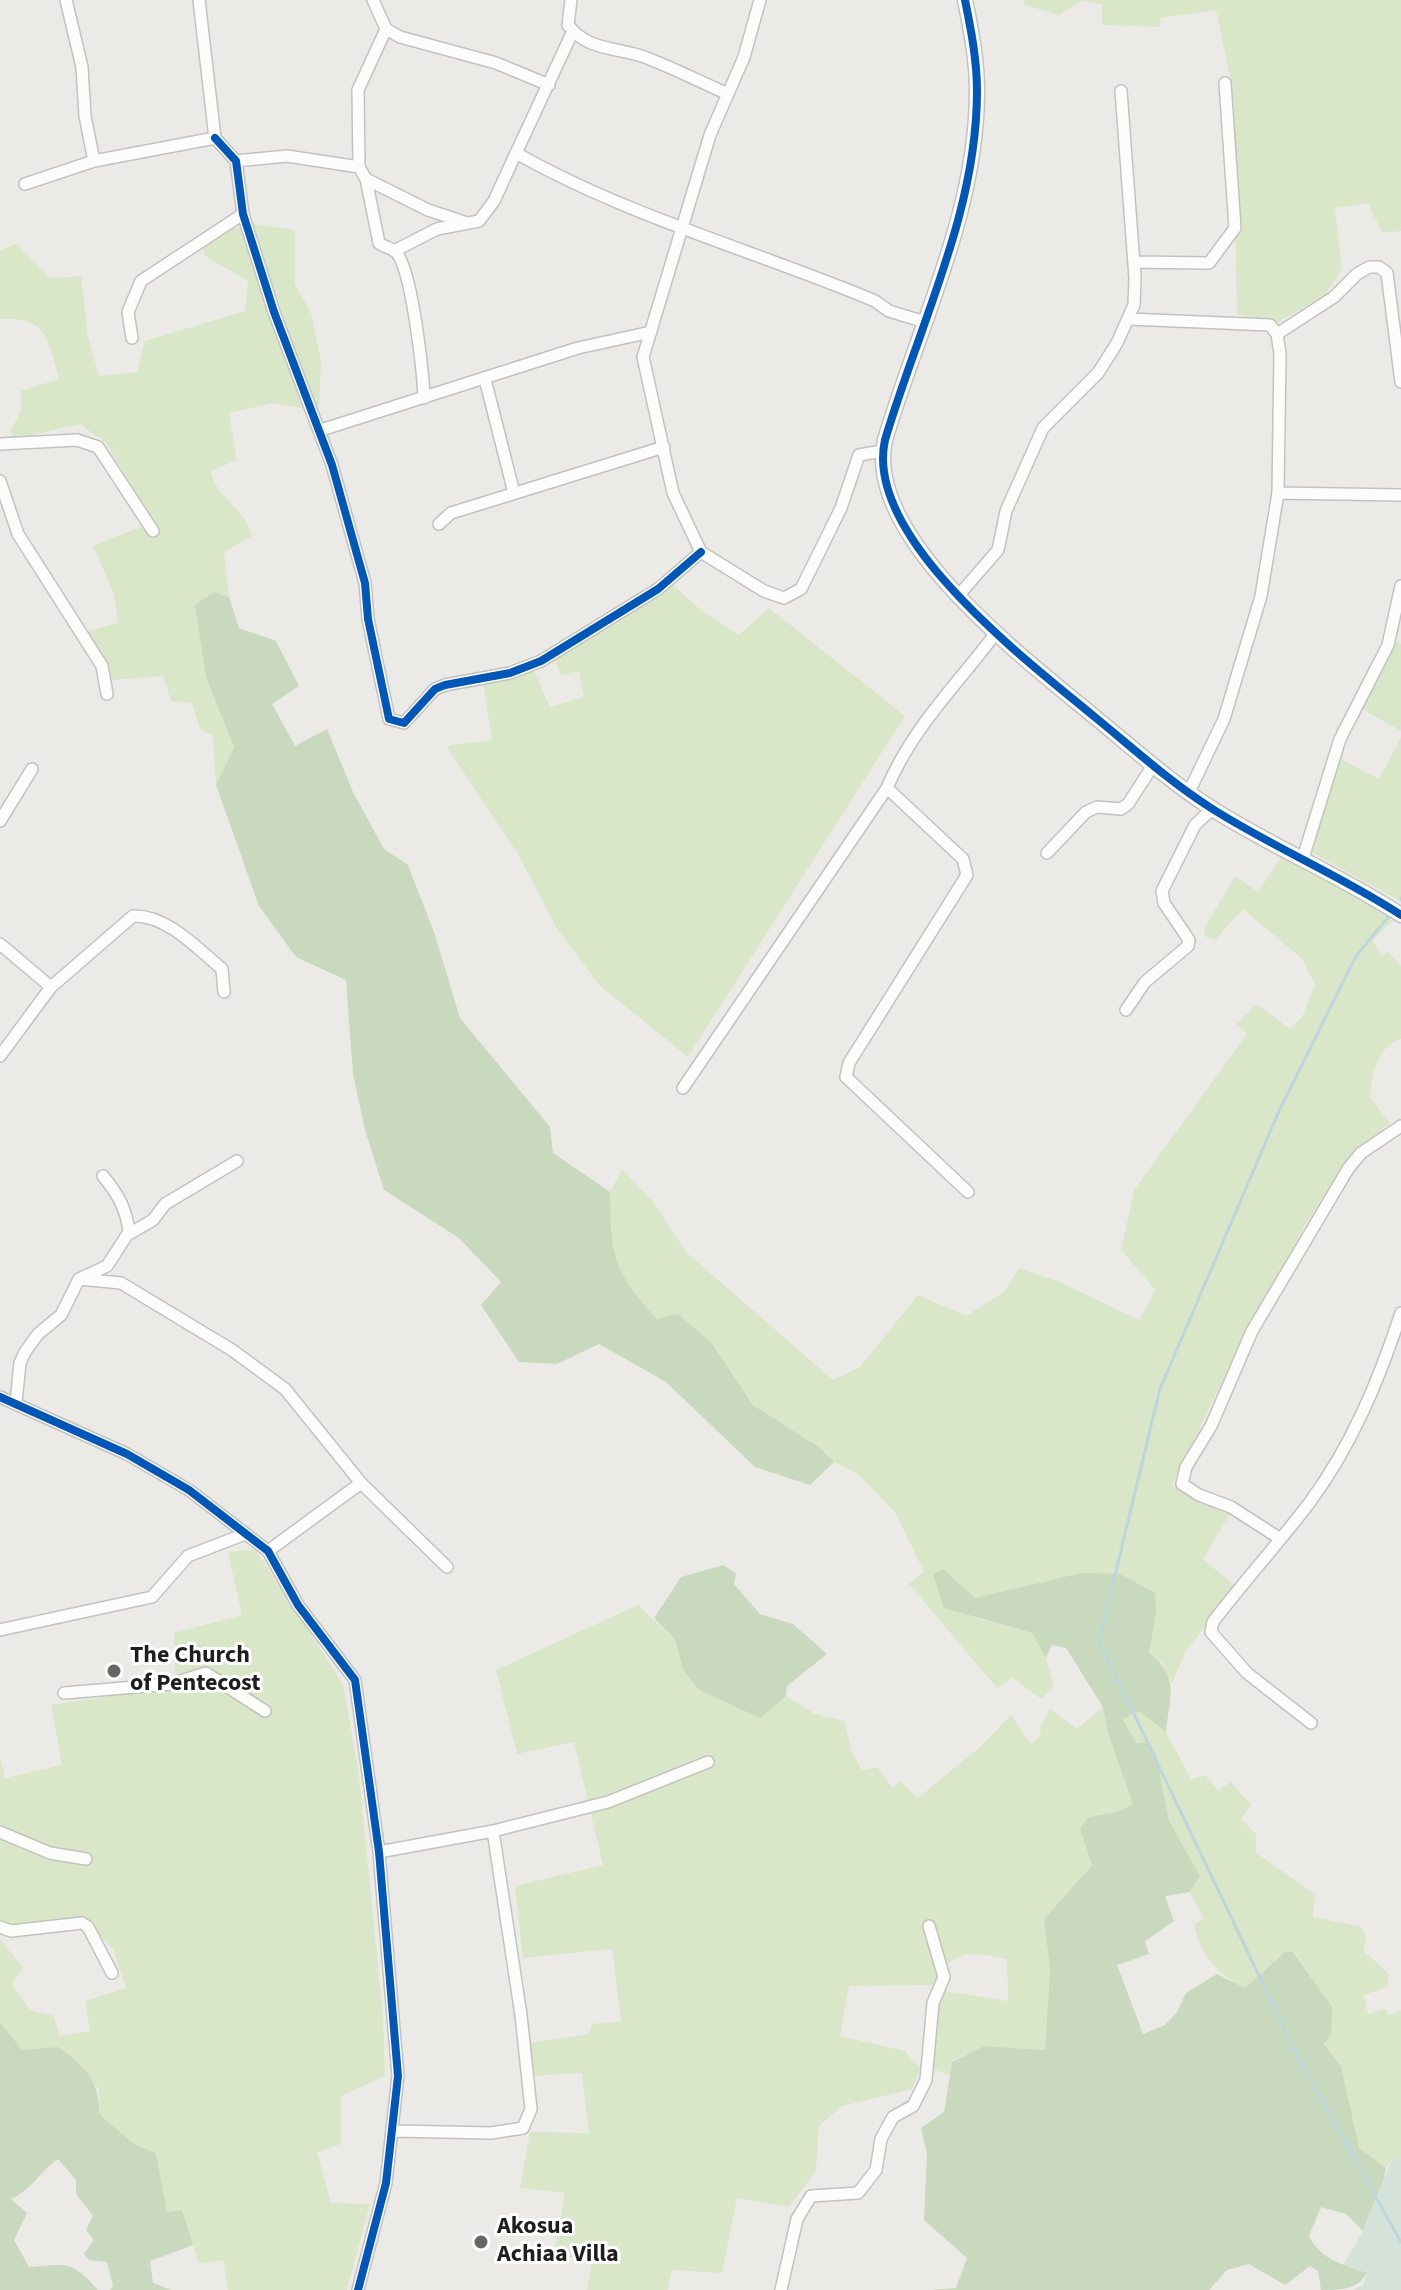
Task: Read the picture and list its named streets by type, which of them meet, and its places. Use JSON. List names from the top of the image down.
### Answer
{
  "places": ["The Church of Pentecost", "Akosua Achiaa Villa"]
}
